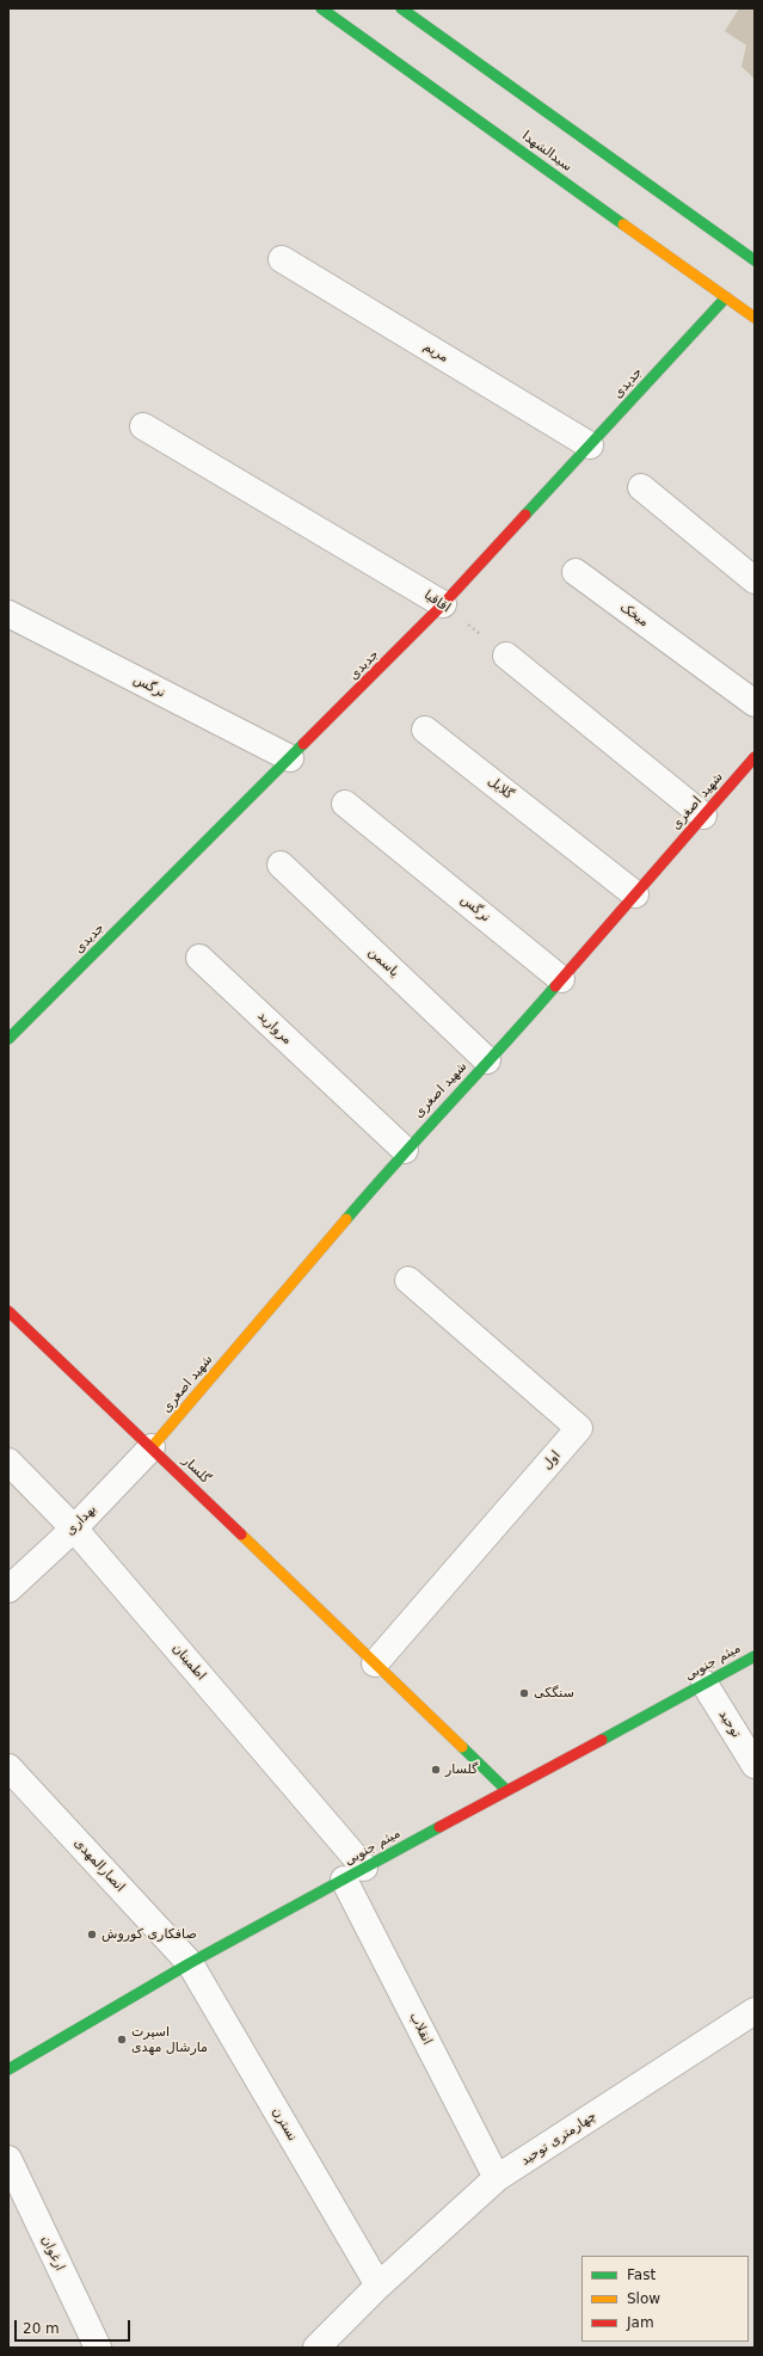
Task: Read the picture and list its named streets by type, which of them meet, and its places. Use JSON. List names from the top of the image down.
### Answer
{
  "streets": {
    "street": [
      "سیدالشهدا",
      "مریم",
      "جدیدی",
      "اقاقیا",
      "میخک",
      "نرگس",
      "گلایل",
      "شهید اصغری",
      "یاسمن",
      "مروارید",
      "اول",
      "گلسار",
      "بهداری",
      "اطمینان",
      "میثم جنوبی",
      "توحید",
      "انصارالمهدی",
      "انقلاب",
      "نسترن",
      "چهارمتری توحید",
      "ارغوان"
    ]
  },
  "crossings": [
    ["سیدالشهدا", "جدیدی"],
    ["مریم", "جدیدی"],
    ["جدیدی", "اقاقیا"],
    ["جدیدی", "نرگس"],
    ["نرگس", "شهید اصغری"],
    ["گلایل", "شهید اصغری"],
    ["شهید اصغری", "یاسمن"],
    ["شهید اصغری", "مروارید"],
    ["شهید اصغری", "گلسار"],
    ["شهید اصغری", "بهداری"],
    ["اول", "گلسار"],
    ["گلسار", "بهداری"],
    ["گلسار", "میثم جنوبی"],
    ["بهداری", "اطمینان"],
    ["اطمینان", "میثم جنوبی"],
    ["اطمینان", "انقلاب"],
    ["میثم جنوبی", "توحید"],
    ["میثم جنوبی", "انصارالمهدی"],
    ["میثم جنوبی", "انقلاب"],
    ["میثم جنوبی", "نسترن"],
    ["انصارالمهدی", "نسترن"],
    ["انقلاب", "چهارمتری توحید"],
    ["نسترن", "چهارمتری توحید"]
  ],
  "places": [
    "سنگکی",
    "گلسار",
    "صافکاری کوروش",
    "اسپرت مارشال مهدی"
  ],
  "legend": ["Fast", "Slow", "Jam"],
  "scale_bar": "20 m"
}
